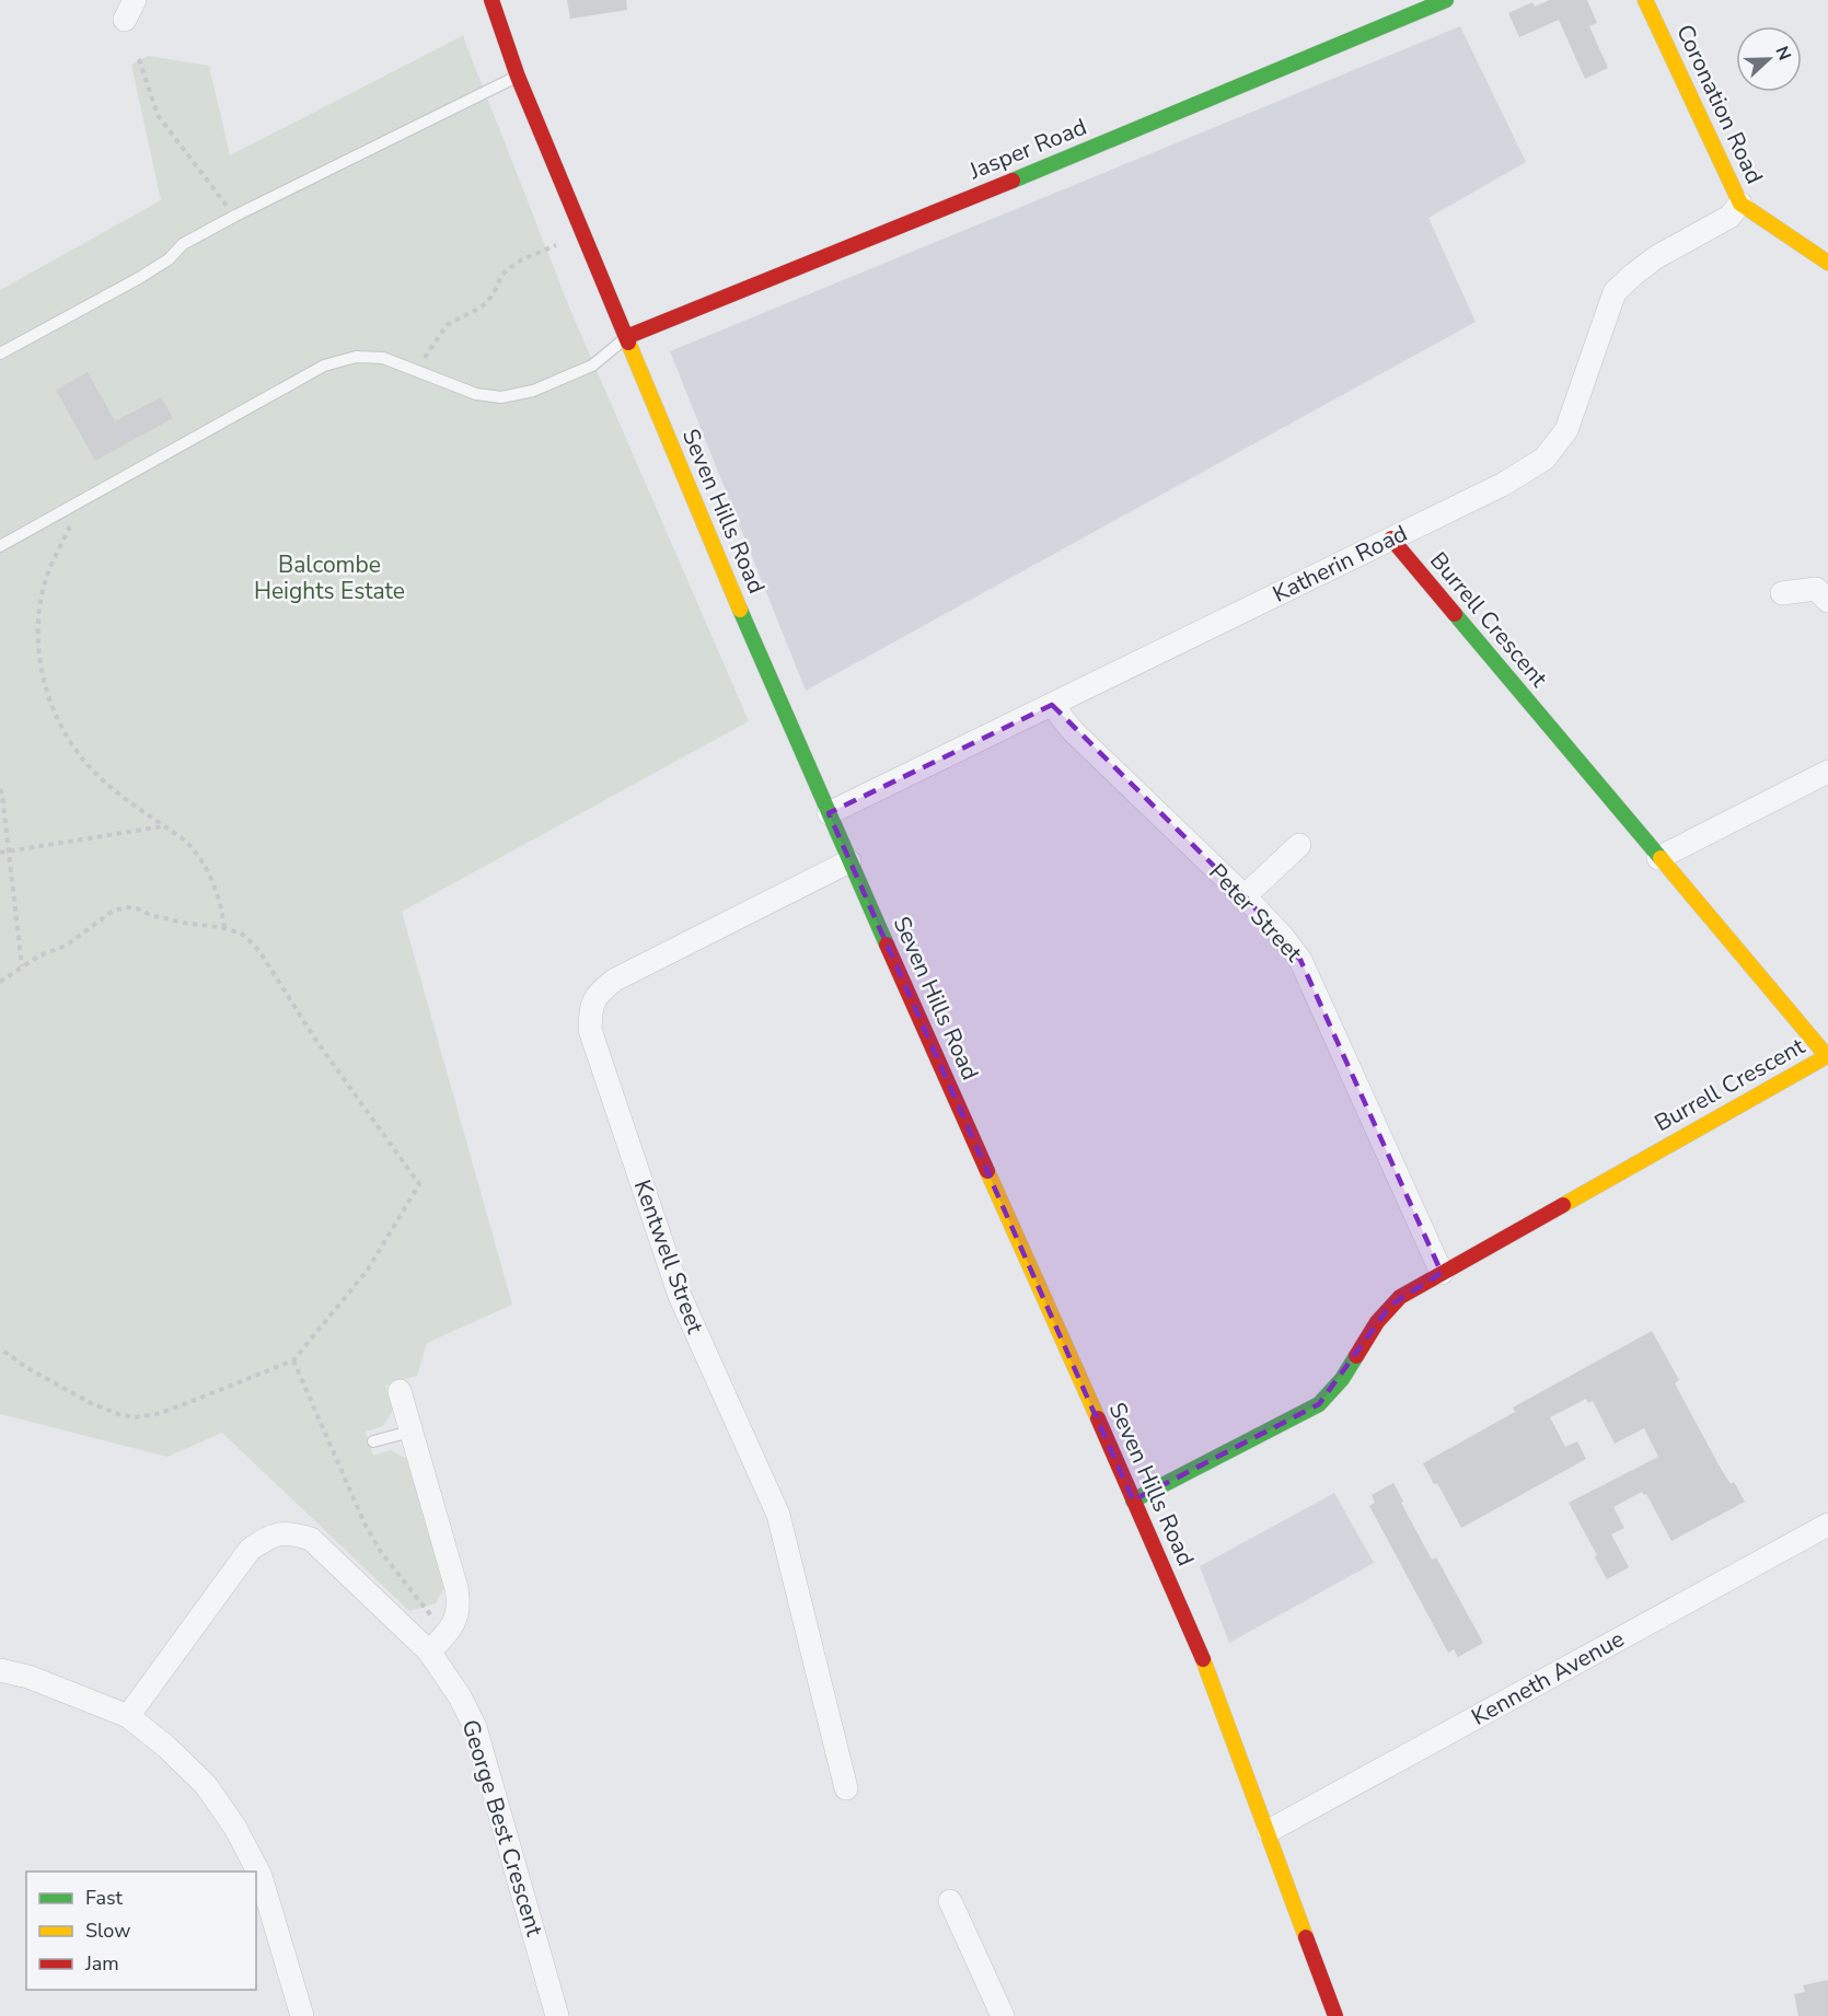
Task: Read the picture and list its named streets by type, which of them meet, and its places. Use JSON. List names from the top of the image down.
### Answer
{
  "streets": {
    "street": [
      "Coronation Road",
      "Jasper Road",
      "Seven Hills Road",
      "Katherin Road",
      "Burrell Crescent",
      "Peter Street",
      "Kentwell Street",
      "Kenneth Avenue",
      "George Best Crescent"
    ]
  },
  "crossings": [
    ["Coronation Road", "Katherin Road"],
    ["Jasper Road", "Seven Hills Road"],
    ["Seven Hills Road", "Katherin Road"],
    ["Seven Hills Road", "Burrell Crescent"],
    ["Seven Hills Road", "Kentwell Street"],
    ["Seven Hills Road", "Kenneth Avenue"],
    ["Katherin Road", "Burrell Crescent"],
    ["Katherin Road", "Peter Street"],
    ["Burrell Crescent", "Peter Street"]
  ],
  "parks": ["Balcombe Heights Estate"],
  "legend": ["Fast", "Slow", "Jam"],
  "north": "right"
}
